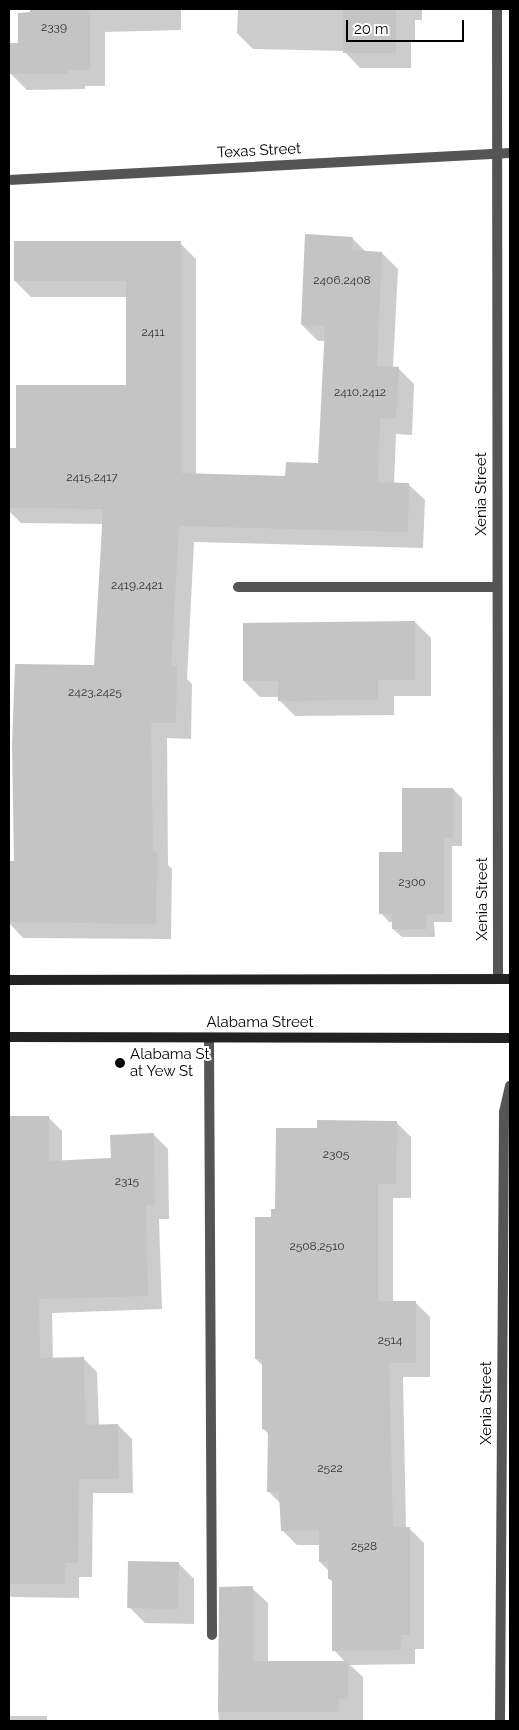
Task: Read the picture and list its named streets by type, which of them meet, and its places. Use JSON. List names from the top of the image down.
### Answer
{
  "streets": {
    "main road": ["Alabama Street"],
    "street": ["Texas Street", "Xenia Street"]
  },
  "crossings": [
    ["Texas Street", "Xenia Street"]
  ],
  "places": ["Alabama St at Yew St"],
  "house_numbers": [
    "2339",
    "2406,2408",
    "2411",
    "2410,2412",
    "2415,2417",
    "2419,2421",
    "2423,2425",
    "2300",
    "2305",
    "2315",
    "2508,2510",
    "2514",
    "2522",
    "2528"
  ],
  "scale_bar": "20 m"
}
